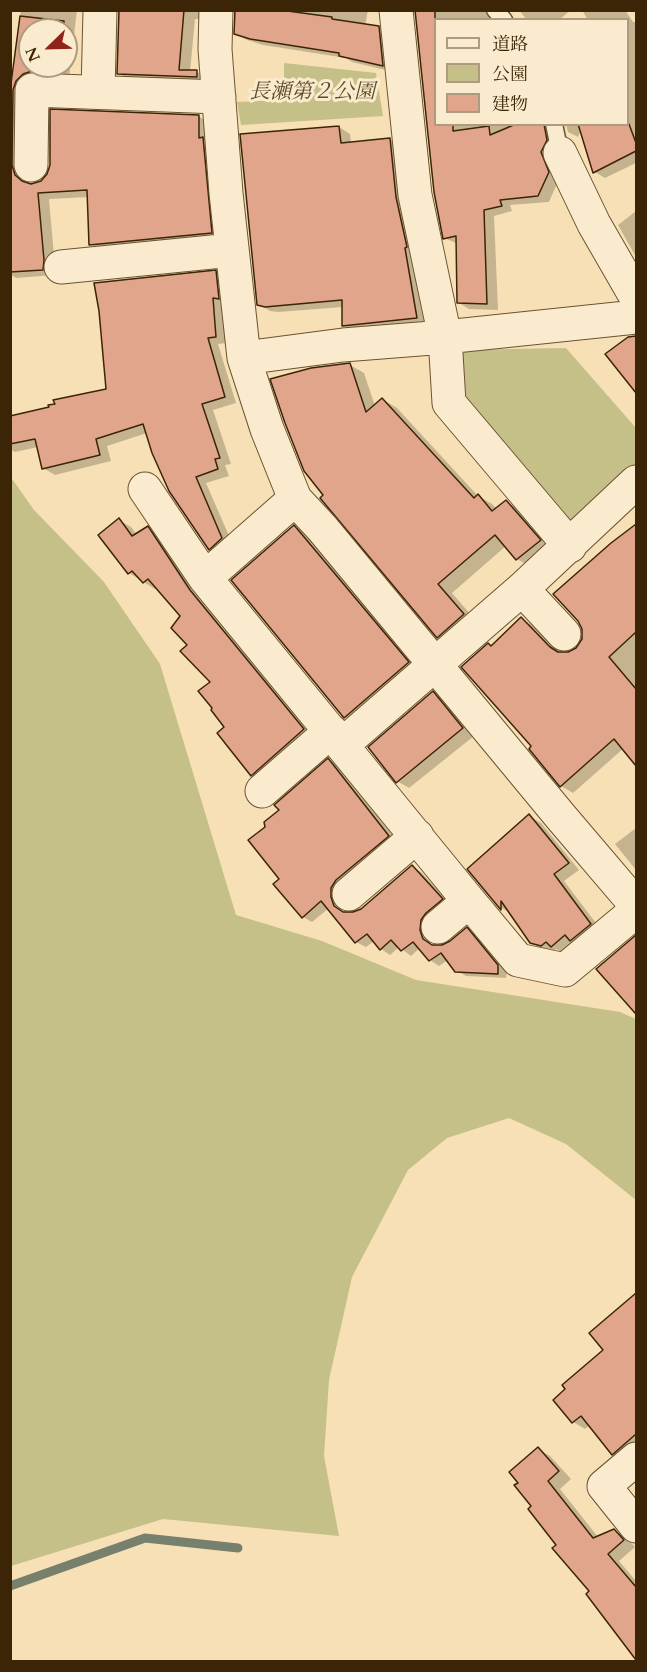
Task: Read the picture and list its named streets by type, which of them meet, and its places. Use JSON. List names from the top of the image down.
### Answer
{
  "parks": ["長瀬第２公園"],
  "legend": ["道路", "公園", "建物"],
  "north": "bottom left"
}
